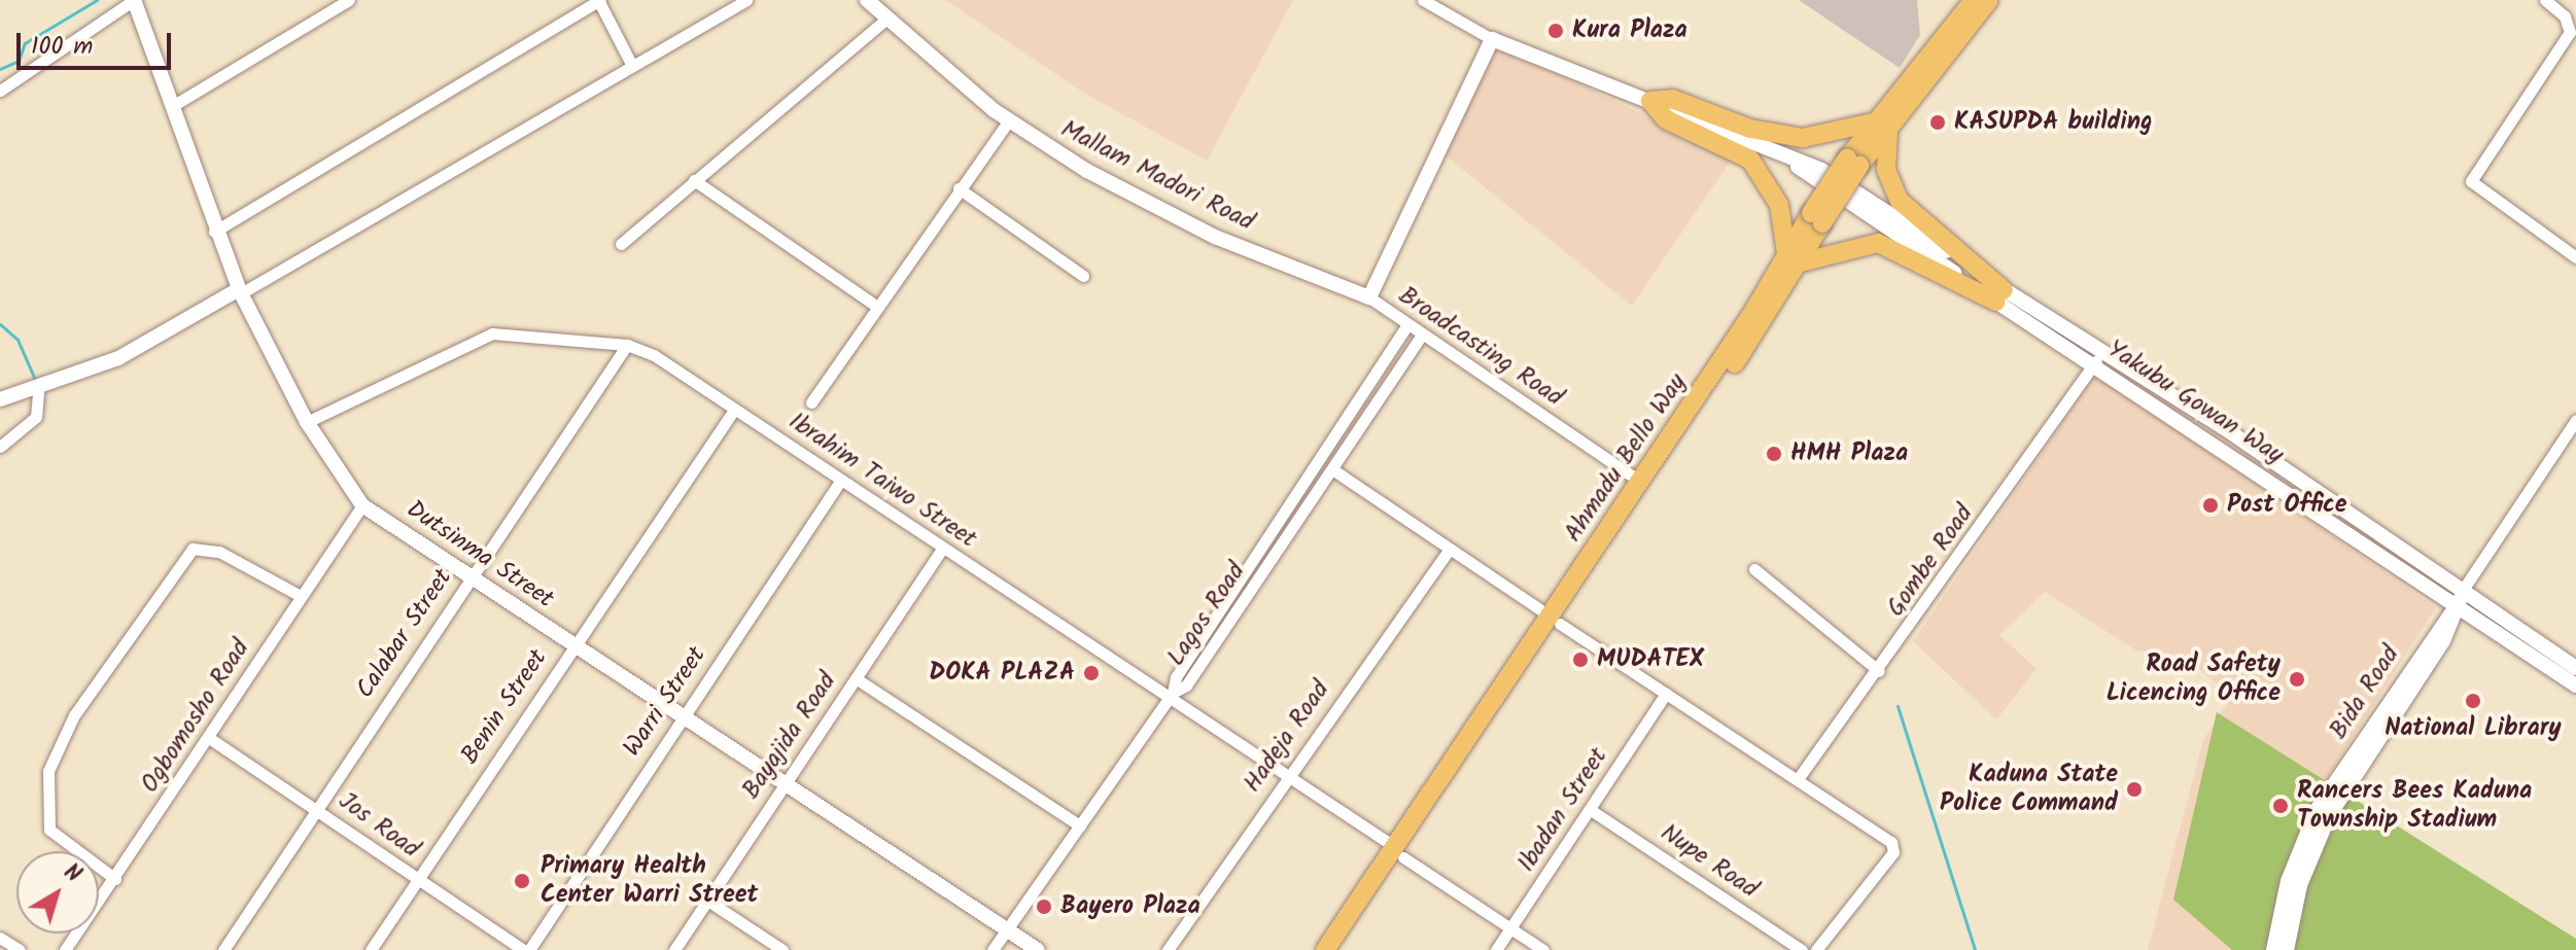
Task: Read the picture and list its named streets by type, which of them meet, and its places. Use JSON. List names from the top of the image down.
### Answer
{
  "streets": {
    "main road": ["Ahmadu Bello Way"],
    "street": [
      "Mallam Madori Road",
      "Broadcasting Road",
      "Yakubu Gowan Way",
      "Ibrahim Taiwo Street",
      "Dutsinma Street",
      "Gombe Road",
      "Lagos Road",
      "Calabar Street",
      "Bida Road",
      "Warri Street",
      "Benin Street",
      "Ogbomosho Road",
      "Bayajida Road",
      "Hadeja Road",
      "Ibadan Street",
      "Jos Road",
      "Nupe Road"
    ]
  },
  "crossings": [
    ["Mallam Madori Road", "Broadcasting Road"],
    ["Broadcasting Road", "Yakubu Gowan Way"],
    ["Broadcasting Road", "Ahmadu Bello Way"],
    ["Broadcasting Road", "Lagos Road"],
    ["Yakubu Gowan Way", "Gombe Road"],
    ["Yakubu Gowan Way", "Bida Road"],
    ["Ahmadu Bello Way", "Ibrahim Taiwo Street"],
    ["Ibrahim Taiwo Street", "Dutsinma Street"],
    ["Ibrahim Taiwo Street", "Lagos Road"],
    ["Ibrahim Taiwo Street", "Calabar Street"],
    ["Ibrahim Taiwo Street", "Warri Street"],
    ["Ibrahim Taiwo Street", "Benin Street"],
    ["Ibrahim Taiwo Street", "Bayajida Road"],
    ["Ibrahim Taiwo Street", "Hadeja Road"],
    ["Ibrahim Taiwo Street", "Ibadan Street"],
    ["Dutsinma Street", "Lagos Road"],
    ["Dutsinma Street", "Calabar Street"],
    ["Dutsinma Street", "Warri Street"],
    ["Dutsinma Street", "Benin Street"],
    ["Dutsinma Street", "Ogbomosho Road"],
    ["Dutsinma Street", "Bayajida Road"],
    ["Calabar Street", "Jos Road"],
    ["Warri Street", "Jos Road"],
    ["Benin Street", "Jos Road"],
    ["Ogbomosho Road", "Jos Road"],
    ["Ibadan Street", "Nupe Road"]
  ],
  "places": [
    "Kura Plaza",
    "KASUPDA building",
    "HMH Plaza",
    "Post Office",
    "MUDATEX",
    "DOKA PLAZA",
    "Road Safety Licencing Office",
    "National Library",
    "Kaduna State Police Command",
    "Rancers Bees Kaduna Township Stadium",
    "Primary Health Center Warri Street",
    "Bayero Plaza"
  ],
  "scale_bar": "100 m",
  "north": "top right"
}
